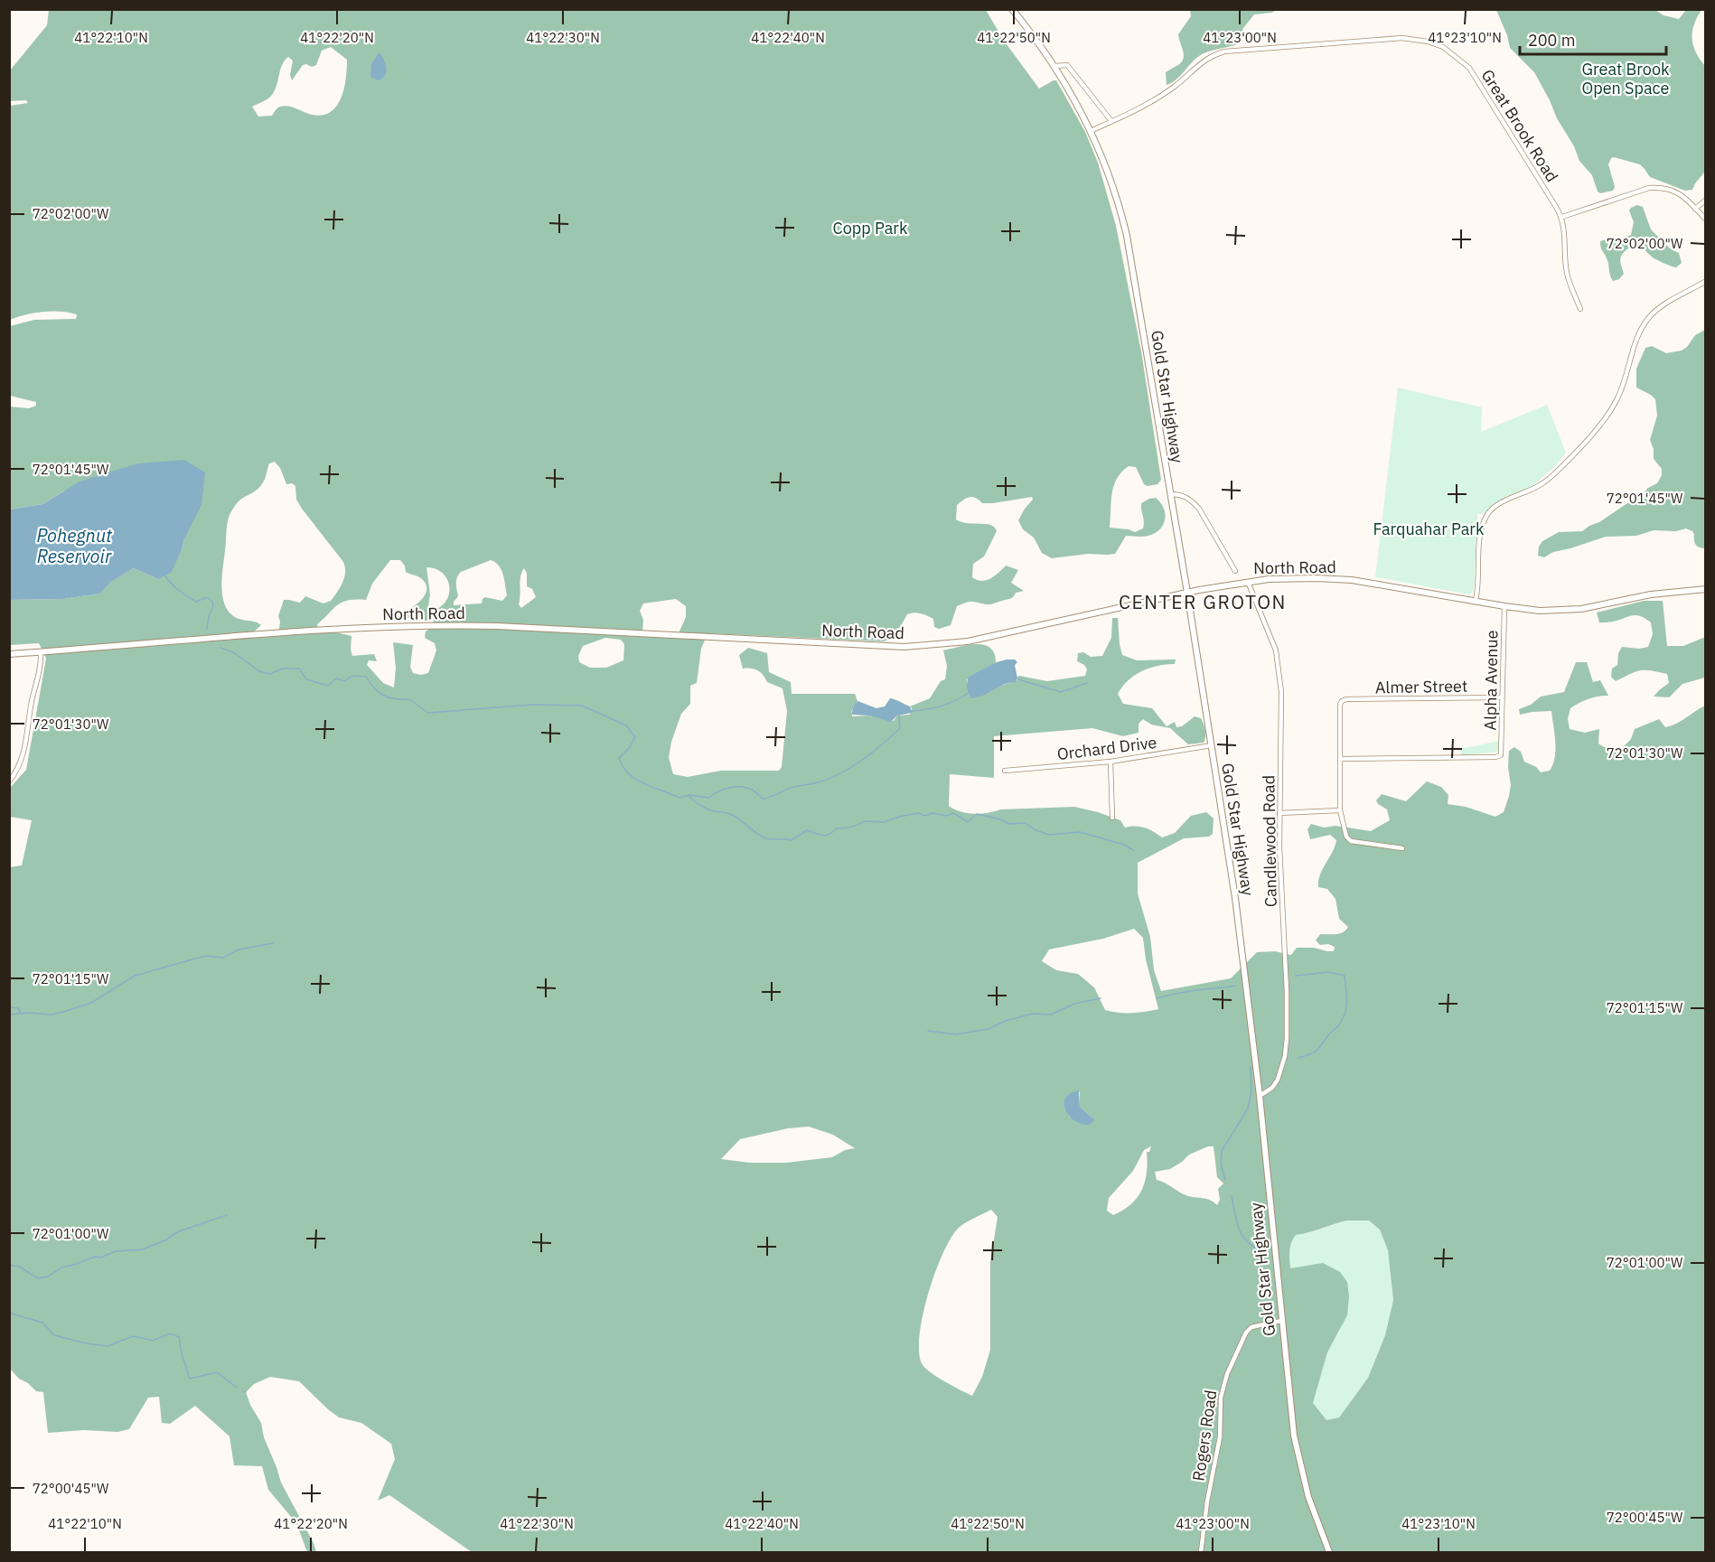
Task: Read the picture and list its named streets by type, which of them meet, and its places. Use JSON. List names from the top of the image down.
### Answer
{
  "streets": {
    "main road": ["Gold Star Highway", "North Road"],
    "street": [
      "Great Brook Road",
      "Alpha Avenue",
      "Almer Street",
      "Orchard Drive",
      "Candlewood Road",
      "Rogers Road"
    ]
  },
  "crossings": [
    ["Great Brook Road", "Gold Star Highway"],
    ["Gold Star Highway", "North Road"],
    ["Gold Star Highway", "Orchard Drive"],
    ["Gold Star Highway", "Candlewood Road"],
    ["Gold Star Highway", "Rogers Road"],
    ["North Road", "Alpha Avenue"],
    ["North Road", "Candlewood Road"],
    ["Alpha Avenue", "Almer Street"]
  ],
  "districts": ["CENTER GROTON"],
  "water": ["Pohegnut Reservoir"],
  "parks": ["Great Brook Open Space", "Copp Park", "Farquahar Park"],
  "scale_bar": "200 m",
  "coordinates": [
    "41°22'10\"N",
    "41°22'20\"N",
    "41°22'30\"N",
    "41°22'40\"N",
    "41°22'50\"N",
    "41°23'00\"N",
    "41°23'10\"N",
    "72°02'00\"W",
    "72°01'45\"W",
    "72°01'30\"W",
    "72°01'15\"W",
    "72°01'00\"W",
    "72°00'45\"W"
  ]
}
